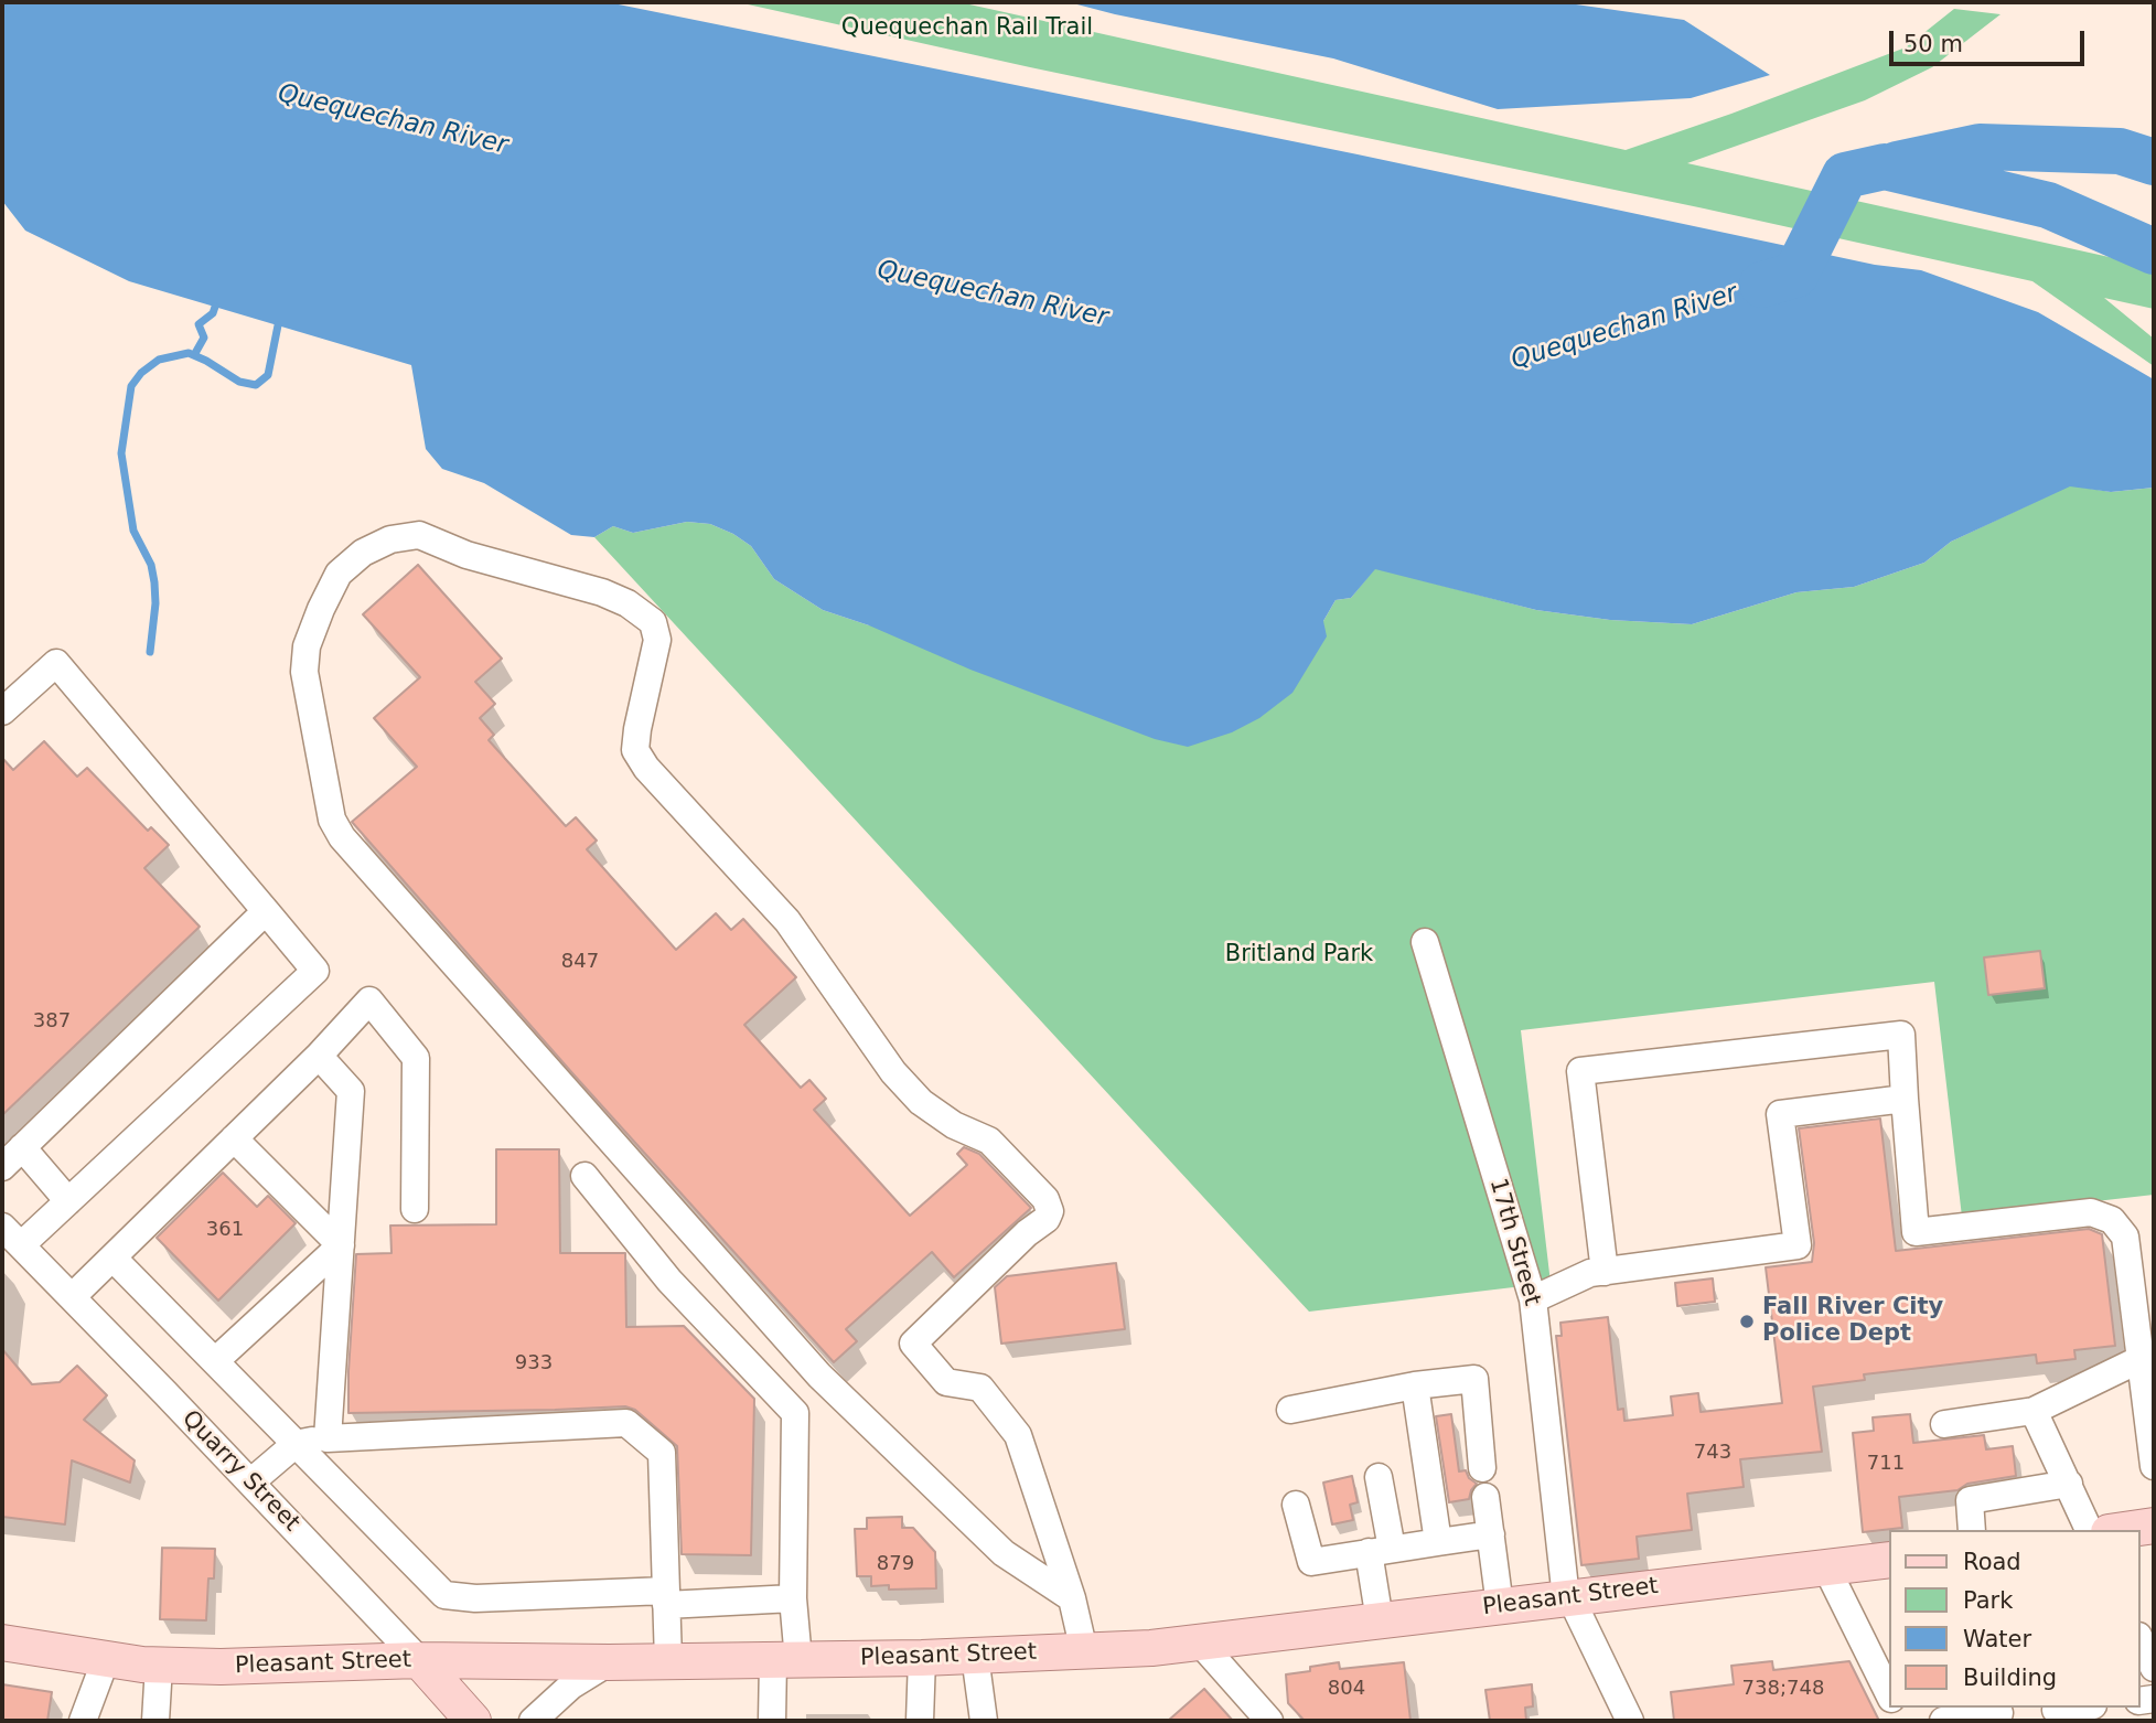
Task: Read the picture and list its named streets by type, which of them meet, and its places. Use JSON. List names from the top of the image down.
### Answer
{
  "streets": {
    "main road": ["Quarry Street", "Pleasant Street"],
    "street": ["17th Street"]
  },
  "crossings": [
    ["17th Street", "Pleasant Street"],
    ["Quarry Street", "Pleasant Street"]
  ],
  "water": ["Quequechan River"],
  "parks": ["Quequechan Rail Trail", "Britland Park"],
  "places": ["Fall River City Police Dept"],
  "house_numbers": [
    "847",
    "387",
    "361",
    "933",
    "743",
    "711",
    "879",
    "804",
    "738;748"
  ],
  "legend": [
    "Road",
    "Park",
    "Water",
    "Building"
  ],
  "scale_bar": "50 m"
}
